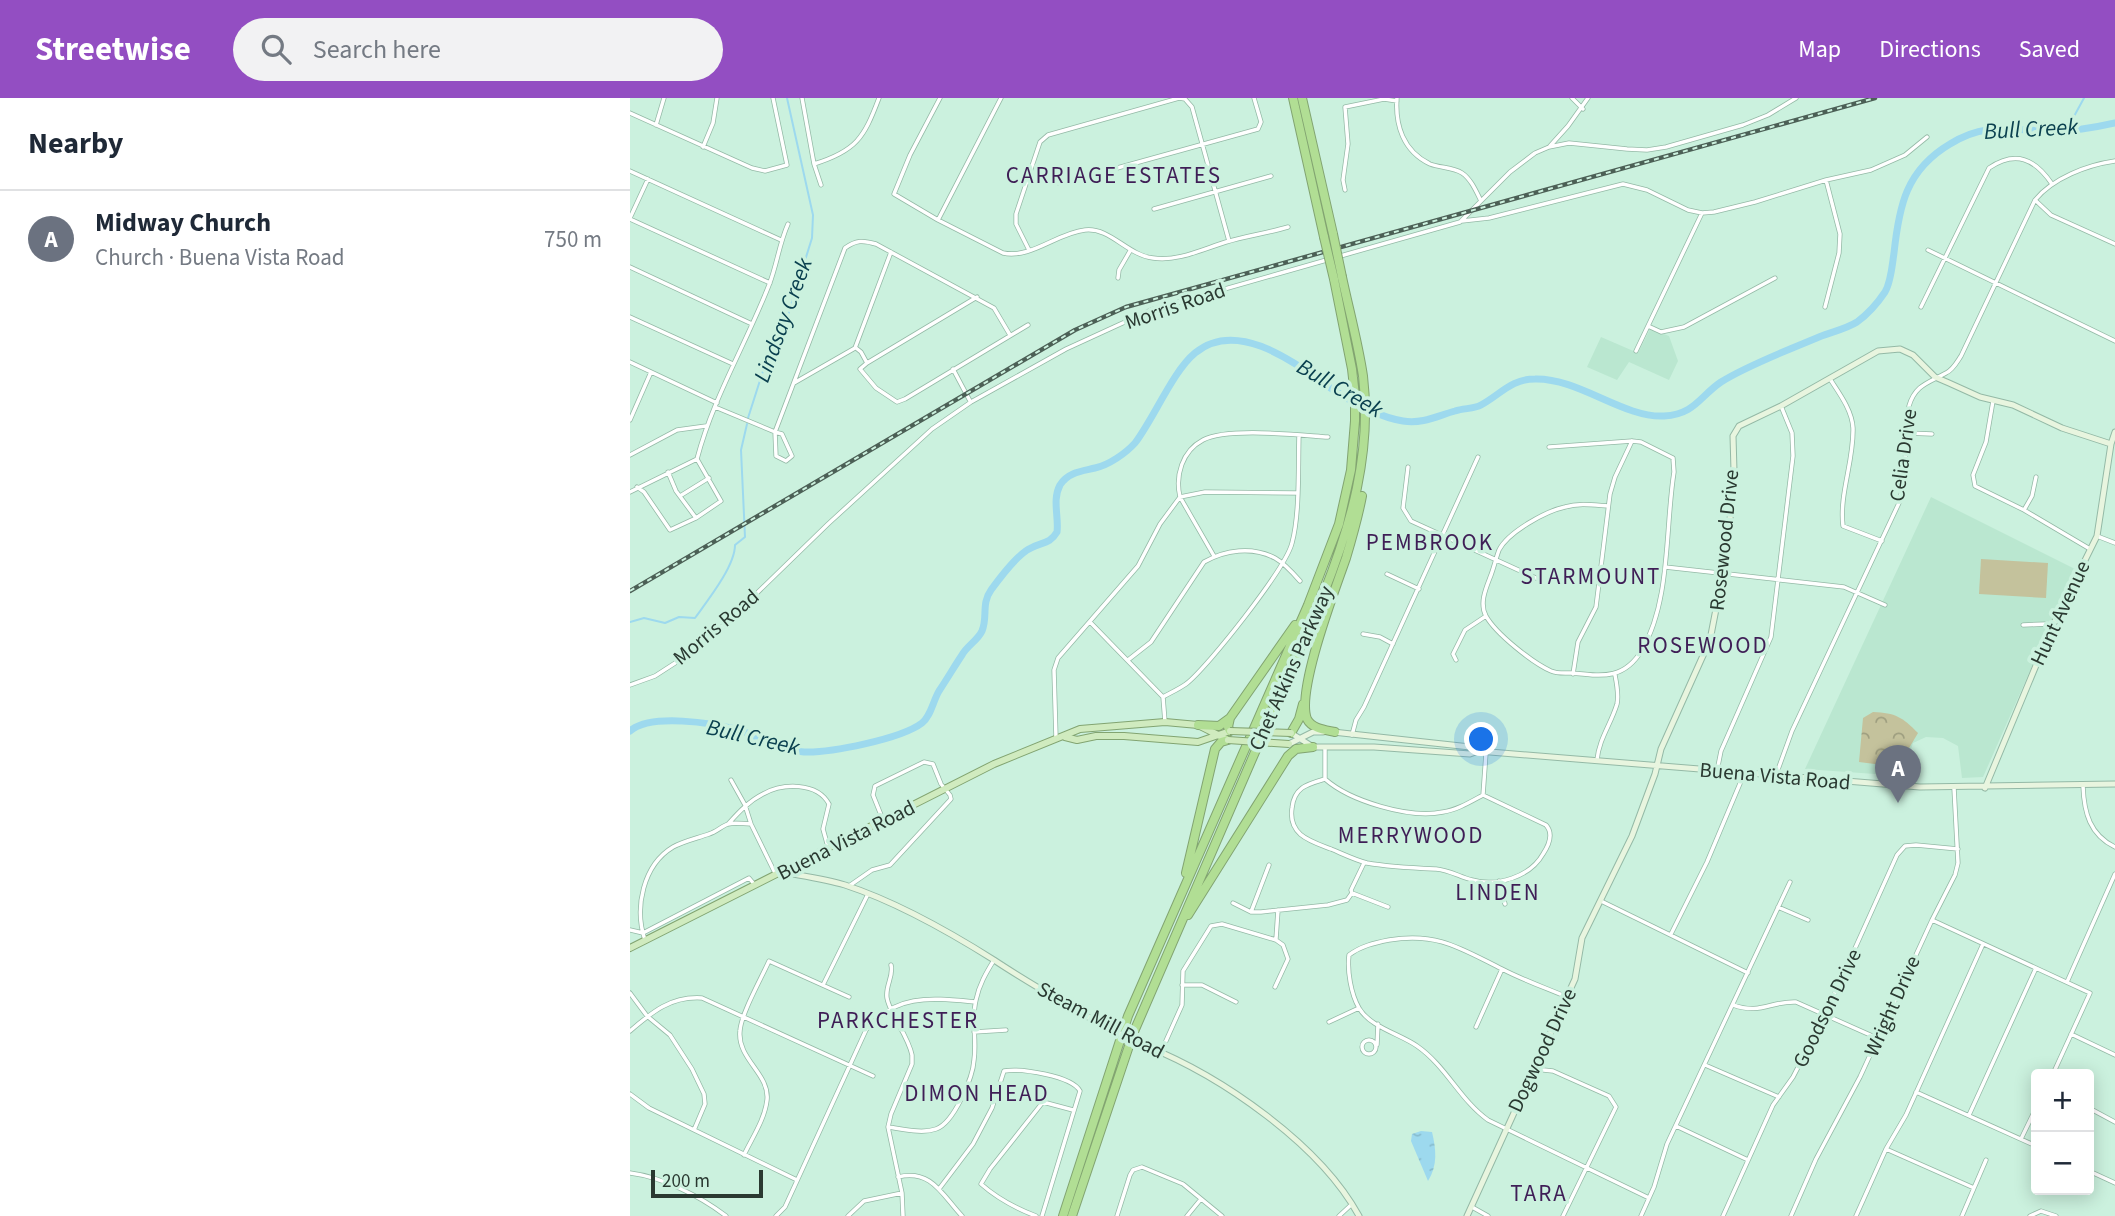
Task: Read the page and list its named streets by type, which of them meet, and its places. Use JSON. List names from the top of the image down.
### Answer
{
  "streets": {
    "highway": ["Chet Atkins Parkway"],
    "main road": ["Buena Vista Road"],
    "street": [
      "Morris Road",
      "Celia Drive",
      "Rosewood Drive",
      "Hunt Avenue",
      "Wright Drive",
      "Goodson Drive",
      "Steam Mill Road",
      "Dogwood Drive"
    ]
  },
  "crossings": [
    ["Celia Drive", "Rosewood Drive"],
    ["Celia Drive", "Buena Vista Road"],
    ["Rosewood Drive", "Hunt Avenue"],
    ["Rosewood Drive", "Buena Vista Road"],
    ["Rosewood Drive", "Dogwood Drive"],
    ["Hunt Avenue", "Buena Vista Road"],
    ["Buena Vista Road", "Wright Drive"],
    ["Buena Vista Road", "Steam Mill Road"],
    ["Buena Vista Road", "Dogwood Drive"],
    ["Wright Drive", "Goodson Drive"]
  ],
  "districts": [
    "CARRIAGE ESTATES",
    "PEMBROOK",
    "STARMOUNT",
    "ROSEWOOD",
    "MERRYWOOD",
    "LINDEN",
    "PARKCHESTER",
    "DIMON HEAD",
    "TARA"
  ],
  "water": ["Bull Creek", "Lindsay Creek"],
  "scale_bar": "200 m",
  "page": {
    "header": "Streetwise",
    "search": "Search here",
    "nav": ["Map", "Directions", "Saved"],
    "heading": "Nearby",
    "list": [
      {
        "mark": "A",
        "name": "Midway Church",
        "note": "Church · Buena Vista Road",
        "value": "750 m"
      }
    ],
    "pins": "A",
    "map_buttons": ["+", "−"],
    "scale": "200 m"
  }
}
